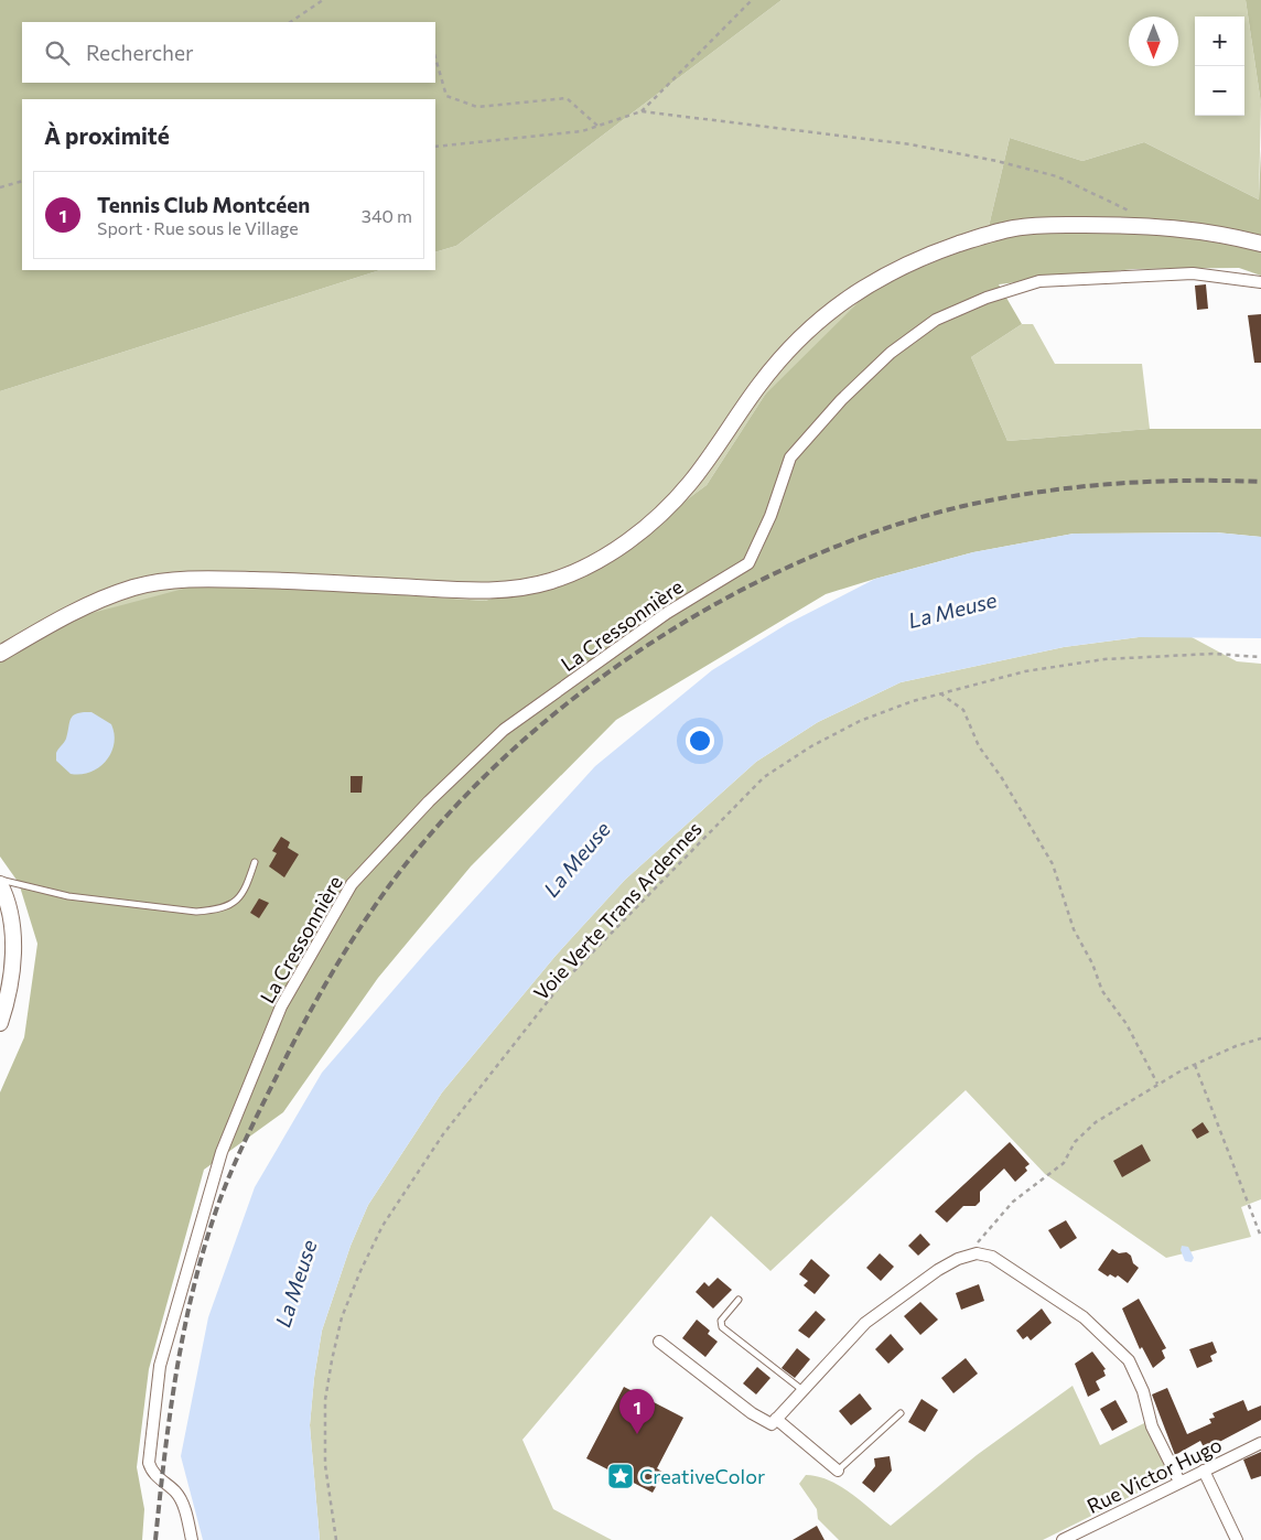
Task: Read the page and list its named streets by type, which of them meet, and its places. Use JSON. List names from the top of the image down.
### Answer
{
  "streets": {
    "street": ["La Cressonnière", "Rue Victor Hugo"],
    "path": ["Voie Verte Trans Ardennes"]
  },
  "water": ["La Meuse"],
  "places": {
    "place": ["CreativeColor"]
  },
  "north": "bottom",
  "page": {
    "map_buttons": ["+", "−"],
    "search": "Rechercher",
    "heading": "À proximité",
    "list": [
      {
        "mark": "1",
        "name": "Tennis Club Montcéen",
        "note": "Sport · Rue sous le Village",
        "value": "340 m"
      }
    ],
    "pins": "1"
  }
}
